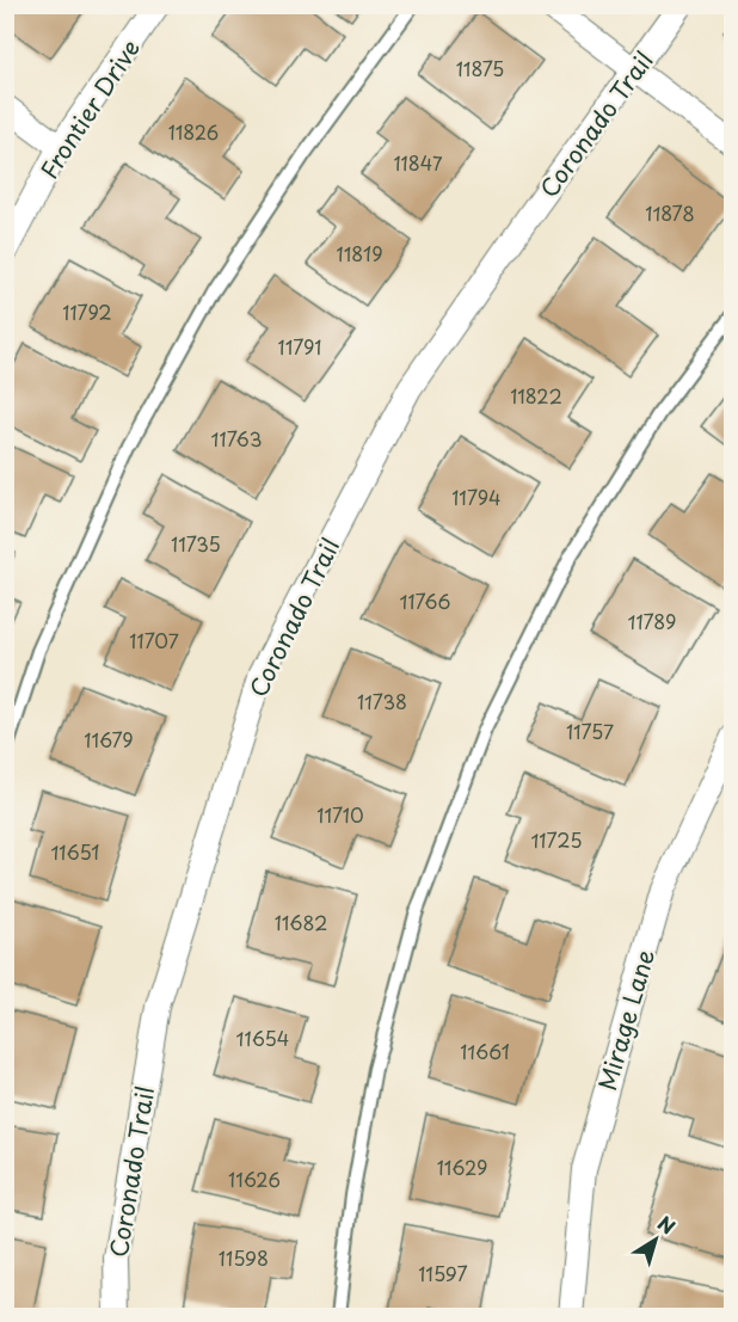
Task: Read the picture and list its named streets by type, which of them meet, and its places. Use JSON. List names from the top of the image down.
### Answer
{
  "streets": {
    "street": ["Frontier Drive", "Coronado Trail", "Mirage Lane"]
  },
  "house_numbers": [
    "11875",
    "11826",
    "11847",
    "11878",
    "11819",
    "11792",
    "11791",
    "11822",
    "11763",
    "11794",
    "11735",
    "11766",
    "11789",
    "11707",
    "11738",
    "11757",
    "11679",
    "11710",
    "11725",
    "11651",
    "11682",
    "11654",
    "11661",
    "11629",
    "11626",
    "11598",
    "11597"
  ],
  "north": "top right"
}
